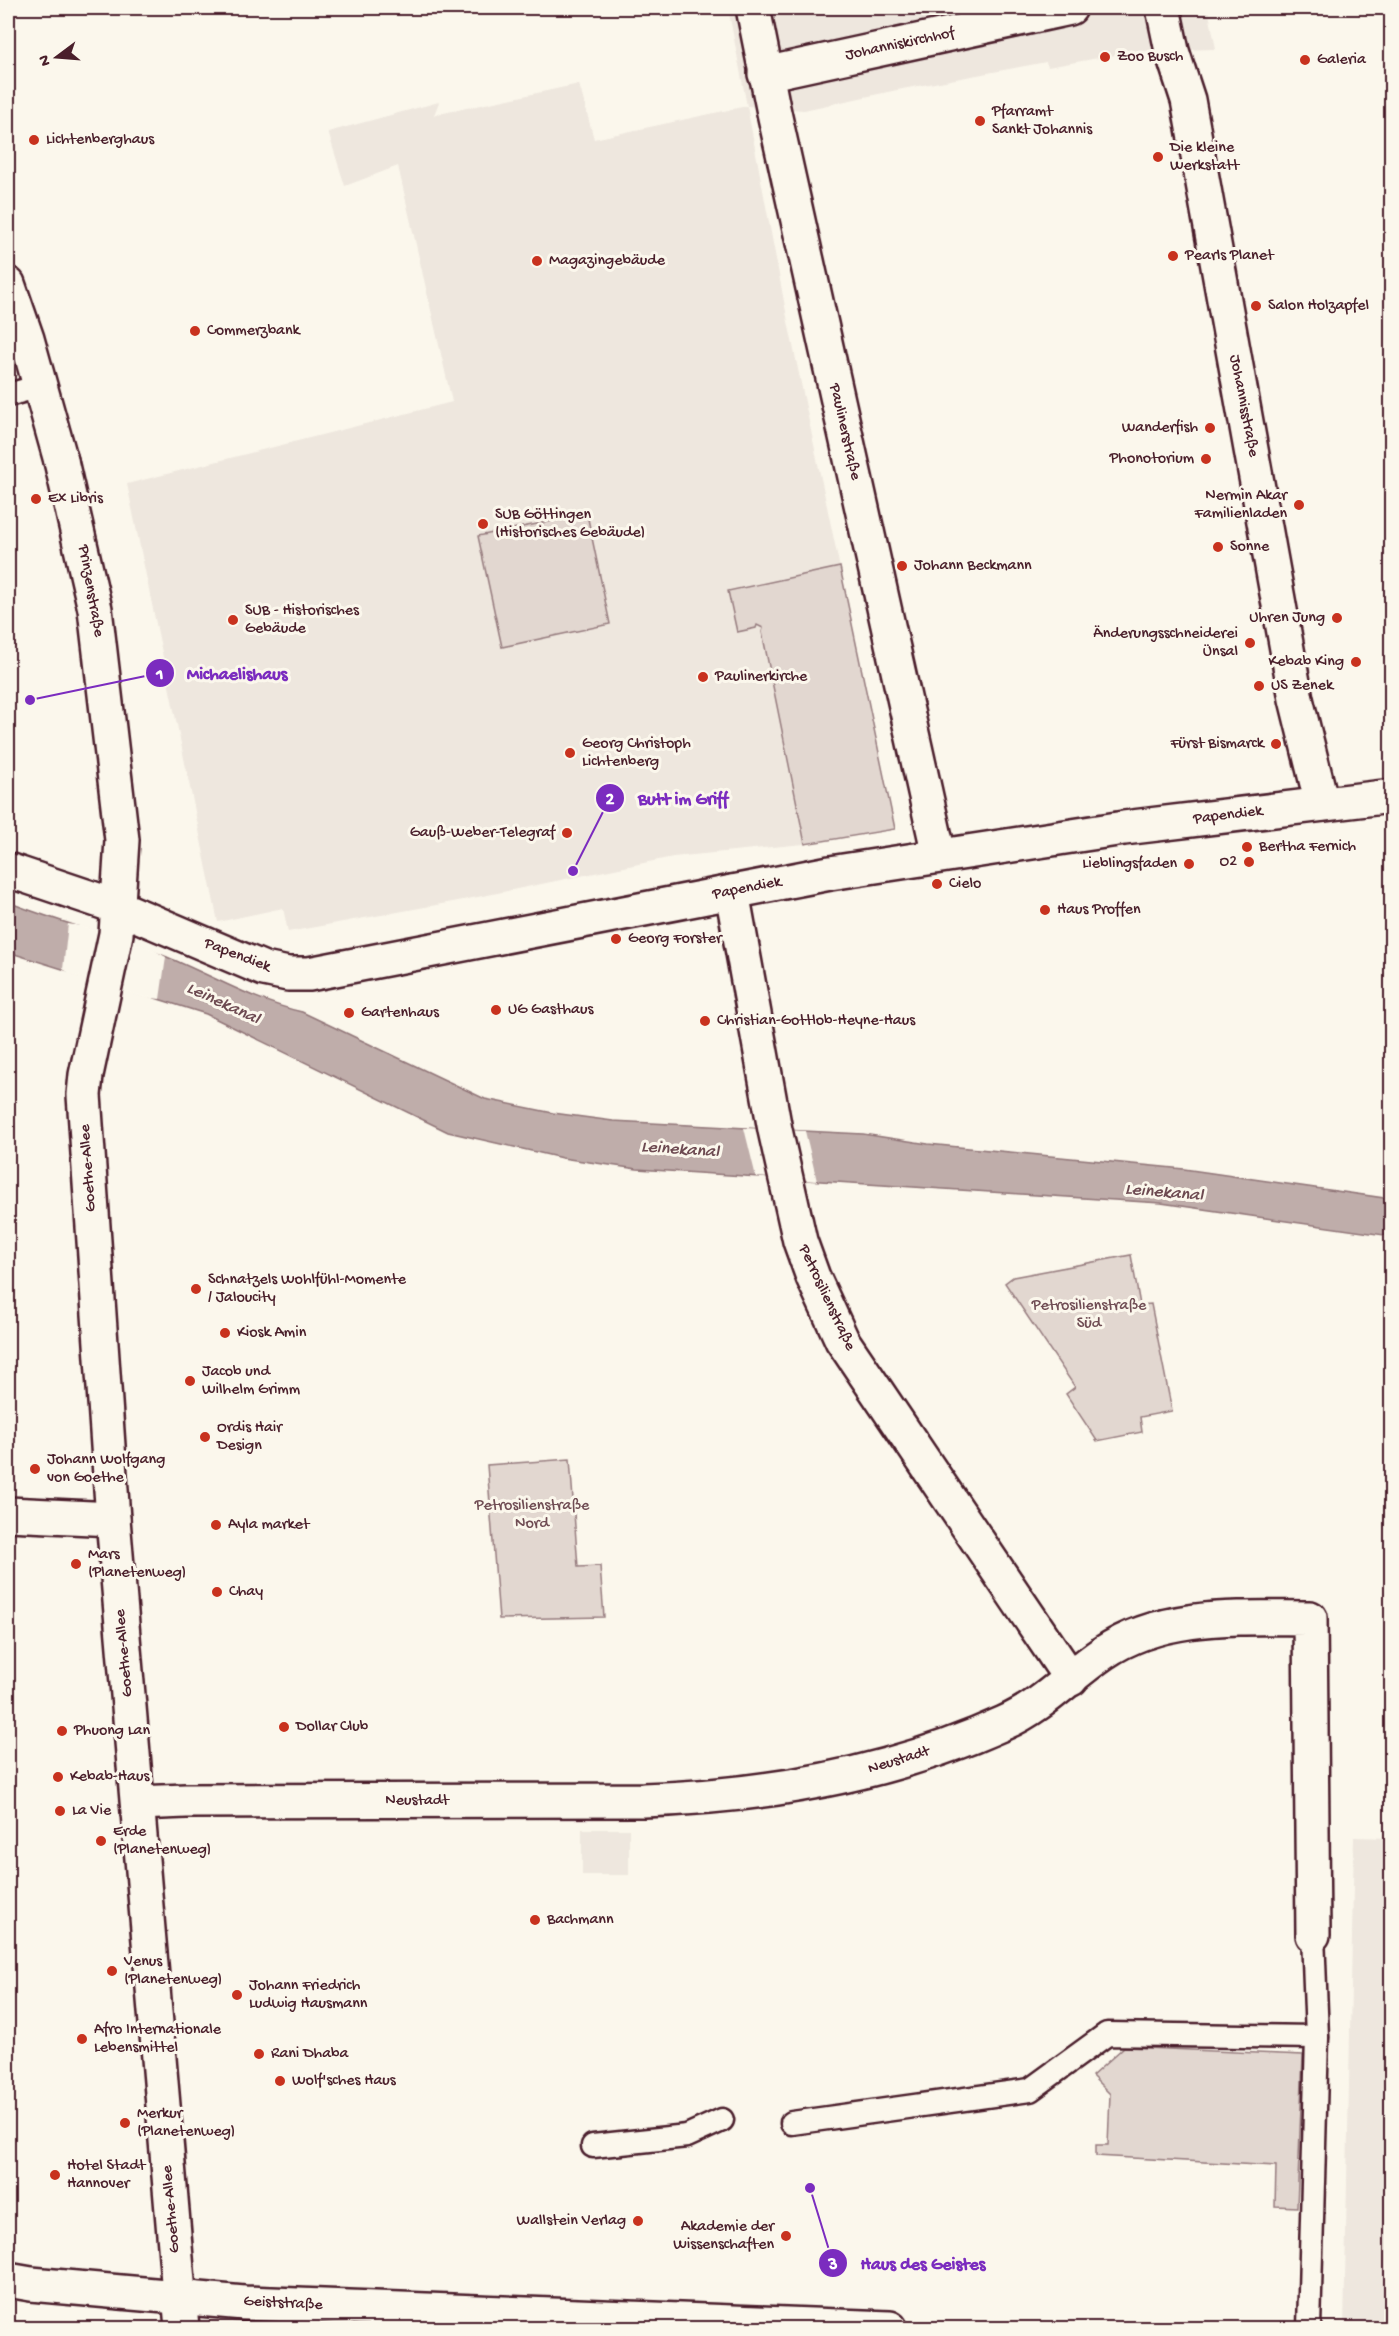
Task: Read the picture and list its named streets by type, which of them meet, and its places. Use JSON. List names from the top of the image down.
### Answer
{
  "streets": {
    "street": [
      "Johanniskirchhof",
      "Johannisstraße",
      "Paulinerstraße",
      "Prinzenstraße",
      "Papendiek",
      "Goethe-Allee",
      "Petrosilienstraße",
      "Neustadt",
      "Geiststraße"
    ]
  },
  "crossings": [
    ["Johanniskirchhof", "Paulinerstraße"],
    ["Johannisstraße", "Papendiek"],
    ["Paulinerstraße", "Papendiek"],
    ["Prinzenstraße", "Papendiek"],
    ["Prinzenstraße", "Goethe-Allee"],
    ["Papendiek", "Goethe-Allee"],
    ["Papendiek", "Petrosilienstraße"],
    ["Goethe-Allee", "Neustadt"],
    ["Goethe-Allee", "Geiststraße"],
    ["Petrosilienstraße", "Neustadt"]
  ],
  "water": ["Leinekanal"],
  "parks": ["Petrosilienstraße Süd", "Petrosilienstraße Nord"],
  "places": [
    "Zoo Busch",
    "Galeria",
    "Pfarramt Sankt Johannis",
    "Lichtenberghaus",
    "Die kleine Werkstatt",
    "Pearls Planet",
    "Magazingebäude",
    "Salon Holzapfel",
    "Commerzbank",
    "Wanderfish",
    "Phonotorium",
    "Ex Libris",
    "Nermin Akar Familienladen",
    "SUB Göttingen (Historisches Gebäude)",
    "Sonne",
    "Johann Beckmann",
    "Uhren Jung",
    "SUB - Historisches Gebäude",
    "Änderungsschneiderei Ünsal",
    "Kebab King",
    "Paulinerkirche",
    "US Zenek",
    "Michaelishaus",
    "Fürst Bismarck",
    "Georg Christoph Lichtenberg",
    "Gauß-Weber-Telegraf",
    "Bertha Fernich",
    "O2",
    "Lieblingsfaden",
    "Butt im Griff",
    "Cielo",
    "Haus Proffen",
    "Georg Forster",
    "UG Gasthaus",
    "Gartenhaus",
    "Christian-Gottlob-Heyne-Haus",
    "Schnatzels Wohlfühl-Momente / Jaloucity",
    "Kiosk Amin",
    "Jacob und Wilhelm Grimm",
    "Ordis Hair Design",
    "Johann Wolfgang von Goethe",
    "Ayla market",
    "Mars (Planetenweg)",
    "Chay",
    "Dollar Club",
    "Phuong Lan",
    "Kebab-Haus",
    "La Vie",
    "Erde (Planetenweg)",
    "Bachmann",
    "Venus (Planetenweg)",
    "Johann Friedrich Ludwig Hausmann",
    "Afro Internationale Lebensmittel",
    "Rani Dhaba",
    "Wolf'sches Haus",
    "Merkur (Planetenweg)",
    "Hotel Stadt Hannover",
    "Haus des Geistes",
    "Wallstein Verlag",
    "Akademie der Wissenschaften"
  ],
  "north": "left"
}
